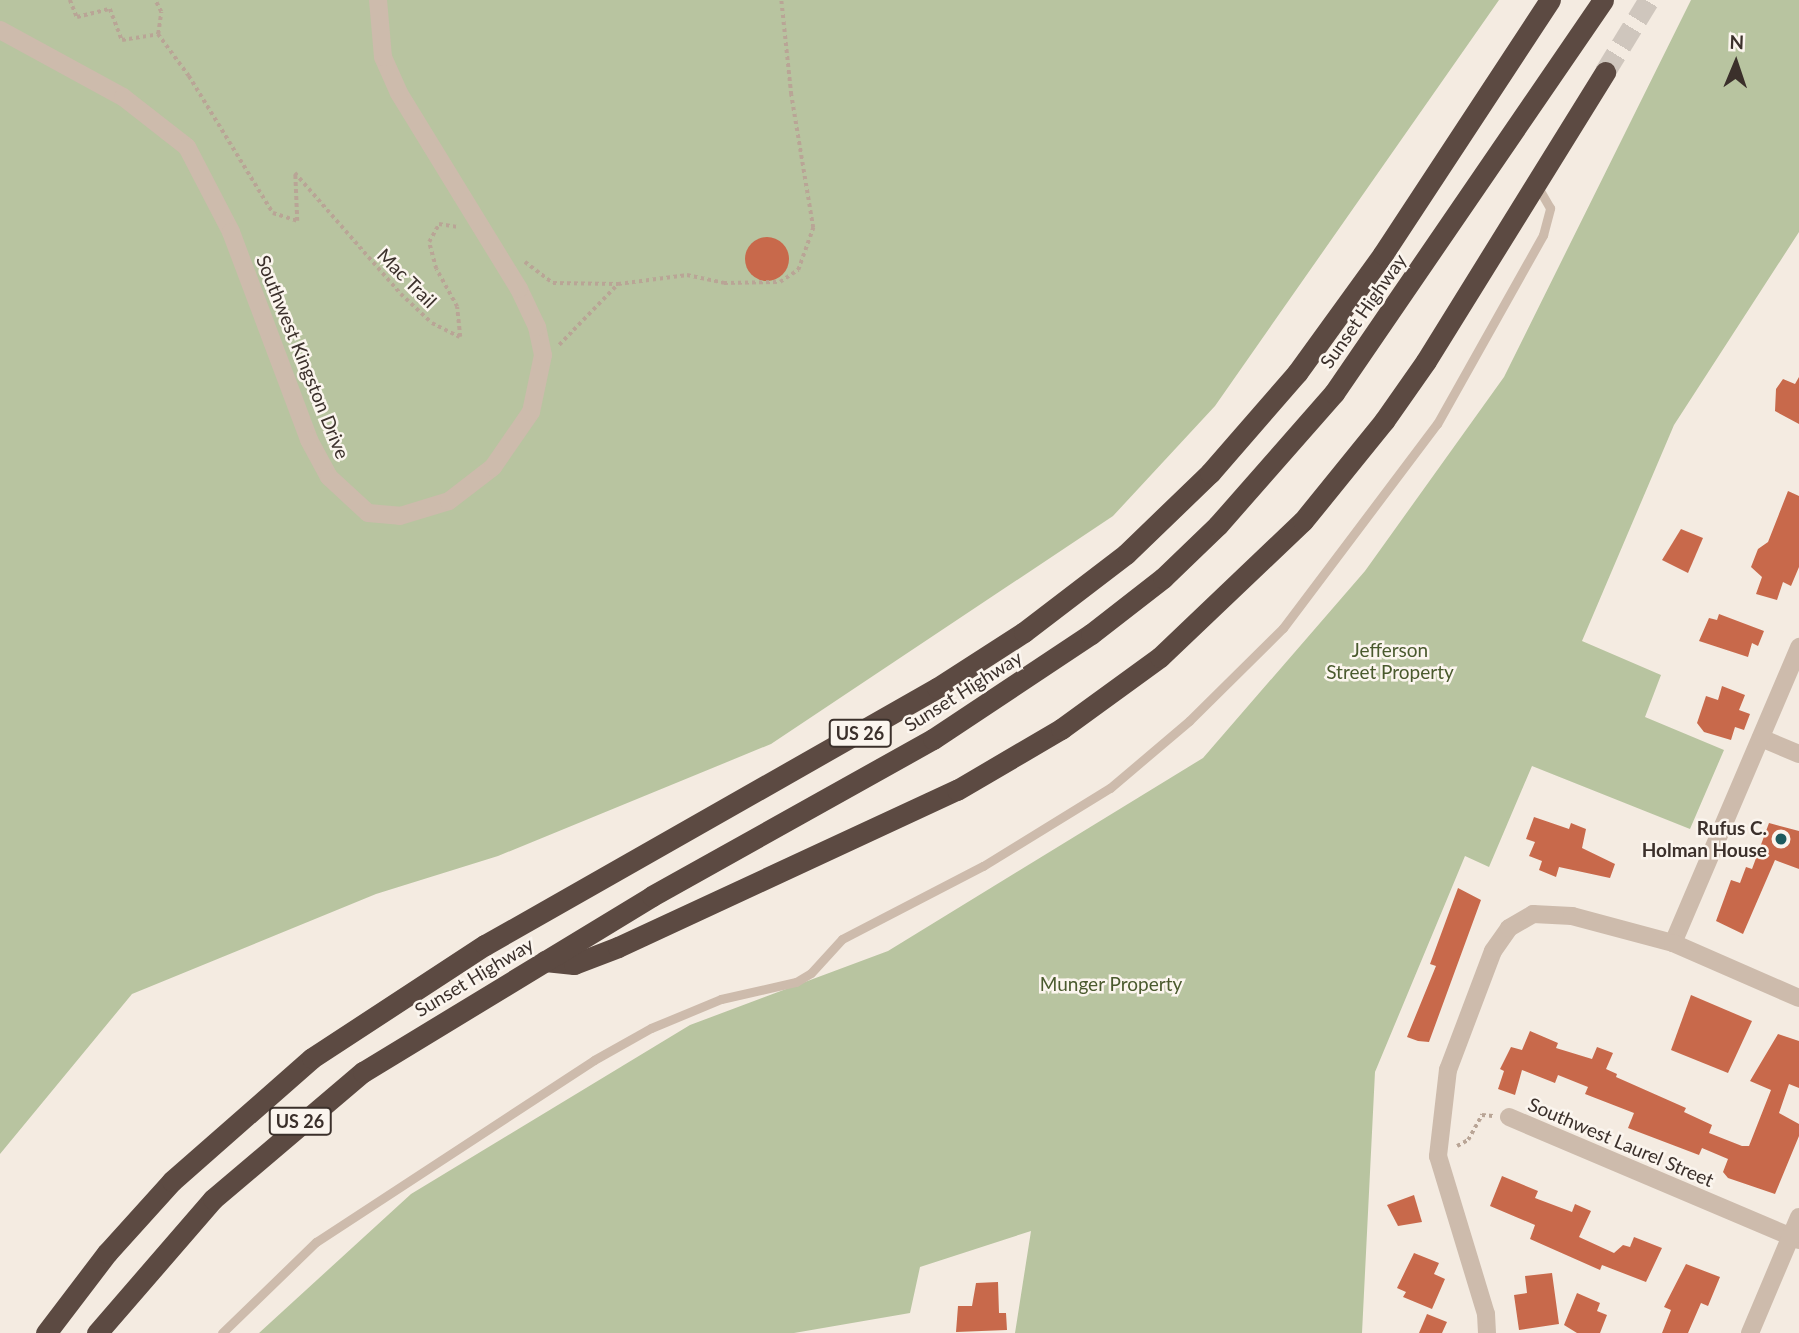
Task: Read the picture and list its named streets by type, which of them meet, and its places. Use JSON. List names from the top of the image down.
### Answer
{
  "streets": {
    "highway": ["Sunset Highway", "US 26"],
    "street": ["Southwest Kingston Drive", "Southwest Laurel Street"],
    "path": ["Mac Trail"]
  },
  "crossings": [
    ["Mac Trail", "Southwest Kingston Drive"]
  ],
  "parks": ["Jefferson Street Property", "Munger Property"],
  "places": ["Rufus C. Holman House"],
  "north": "top"
}
